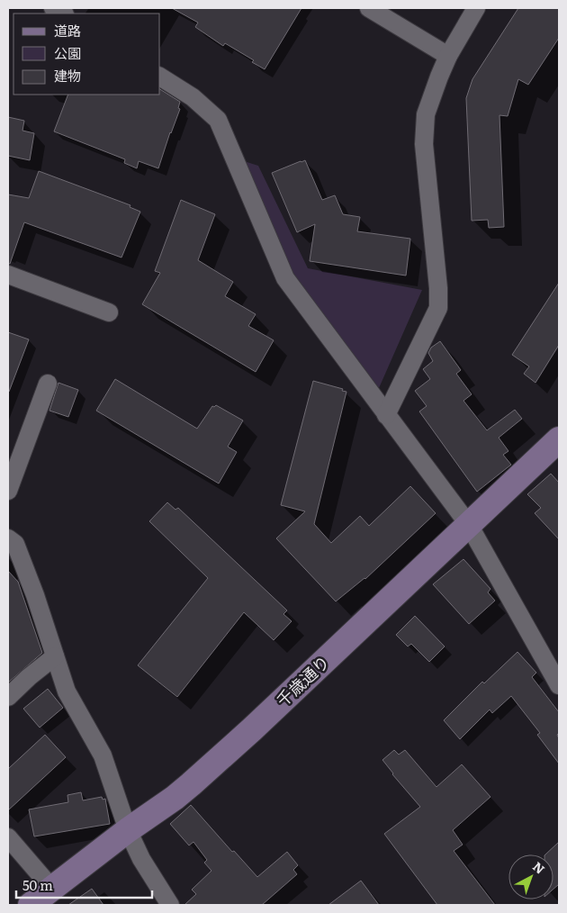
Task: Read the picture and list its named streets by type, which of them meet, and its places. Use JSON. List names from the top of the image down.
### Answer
{
  "streets": {
    "street": ["千歳通り"]
  },
  "legend": ["道路", "公園", "建物"],
  "scale_bar": "50 m",
  "north": "top right"
}
